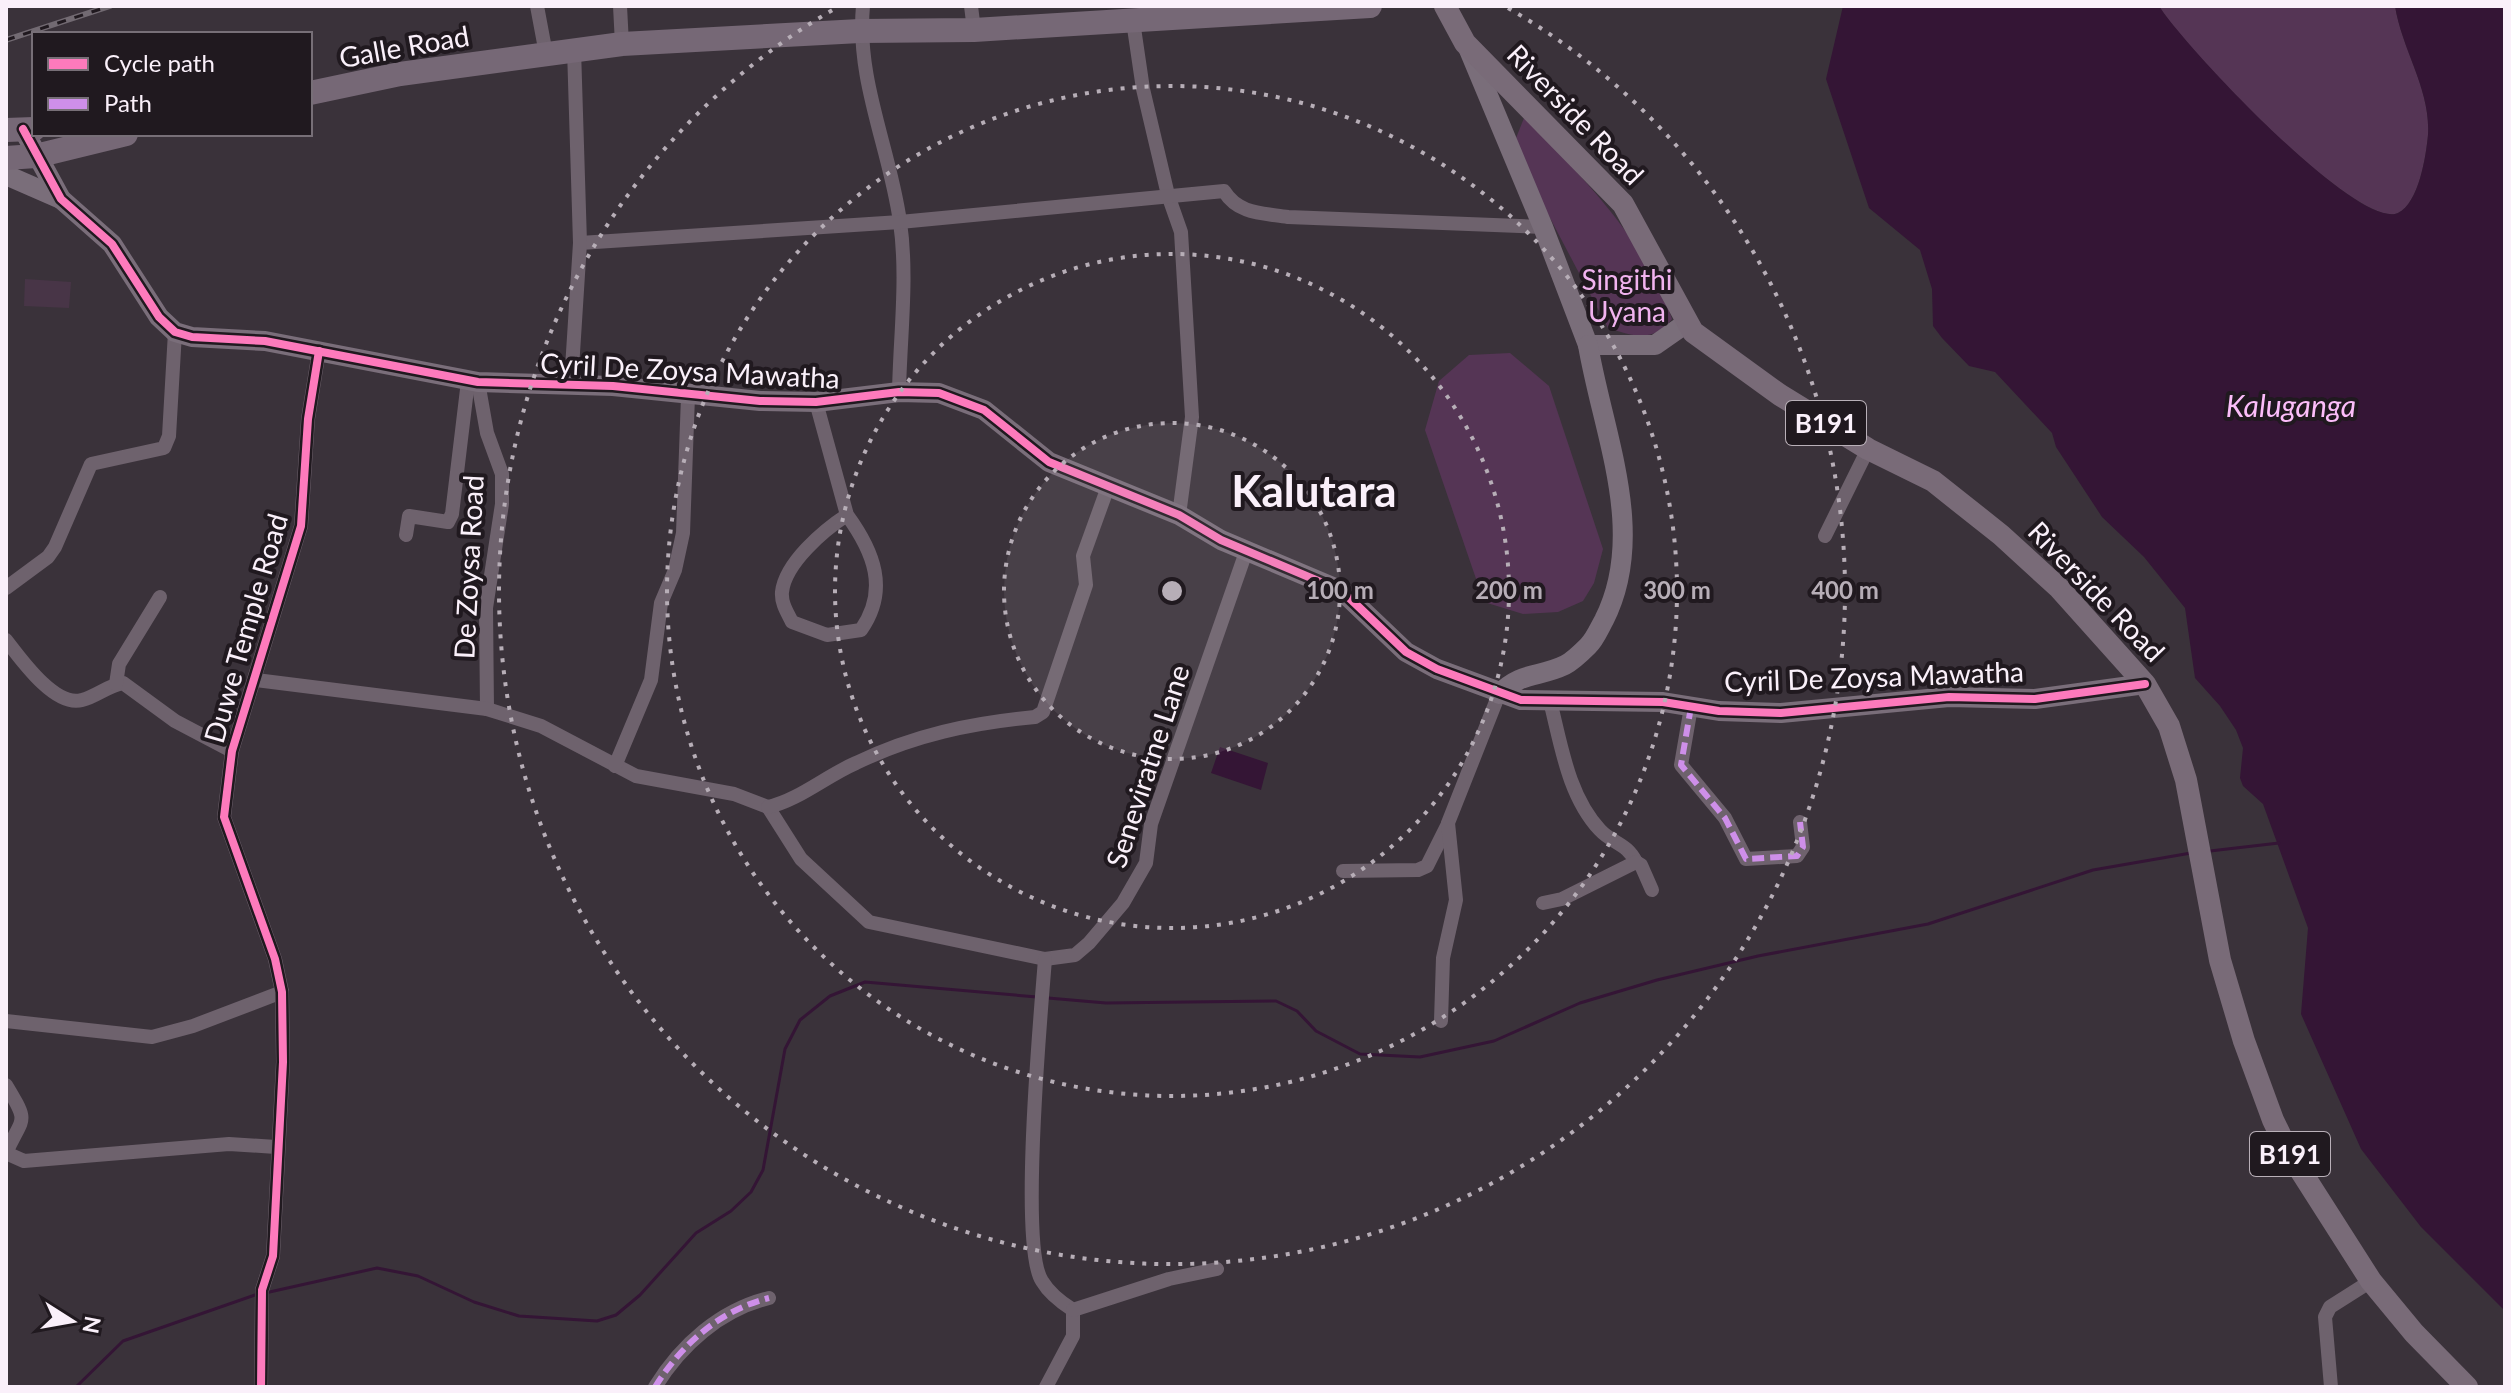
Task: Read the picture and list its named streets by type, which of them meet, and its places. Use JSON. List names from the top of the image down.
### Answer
{
  "streets": {
    "highway": ["Galle Road"],
    "main road": ["Riverside Road", "B191"],
    "street": [
      "Cyril De Zoysa Mawatha",
      "De Zoysa Road",
      "Duwe Temple Road",
      "Seneviratne Lane"
    ]
  },
  "crossings": [
    ["Riverside Road", "Cyril De Zoysa Mawatha"],
    ["Cyril De Zoysa Mawatha", "De Zoysa Road"],
    ["Cyril De Zoysa Mawatha", "Duwe Temple Road"],
    ["Cyril De Zoysa Mawatha", "Seneviratne Lane"]
  ],
  "districts": ["Kalutara"],
  "water": ["Kaluganga"],
  "parks": ["Singithi Uyana"],
  "legend": ["Cycle path", "Path"],
  "north": "right",
  "rings": [
    "100 m",
    "200 m",
    "300 m",
    "400 m"
  ]
}
